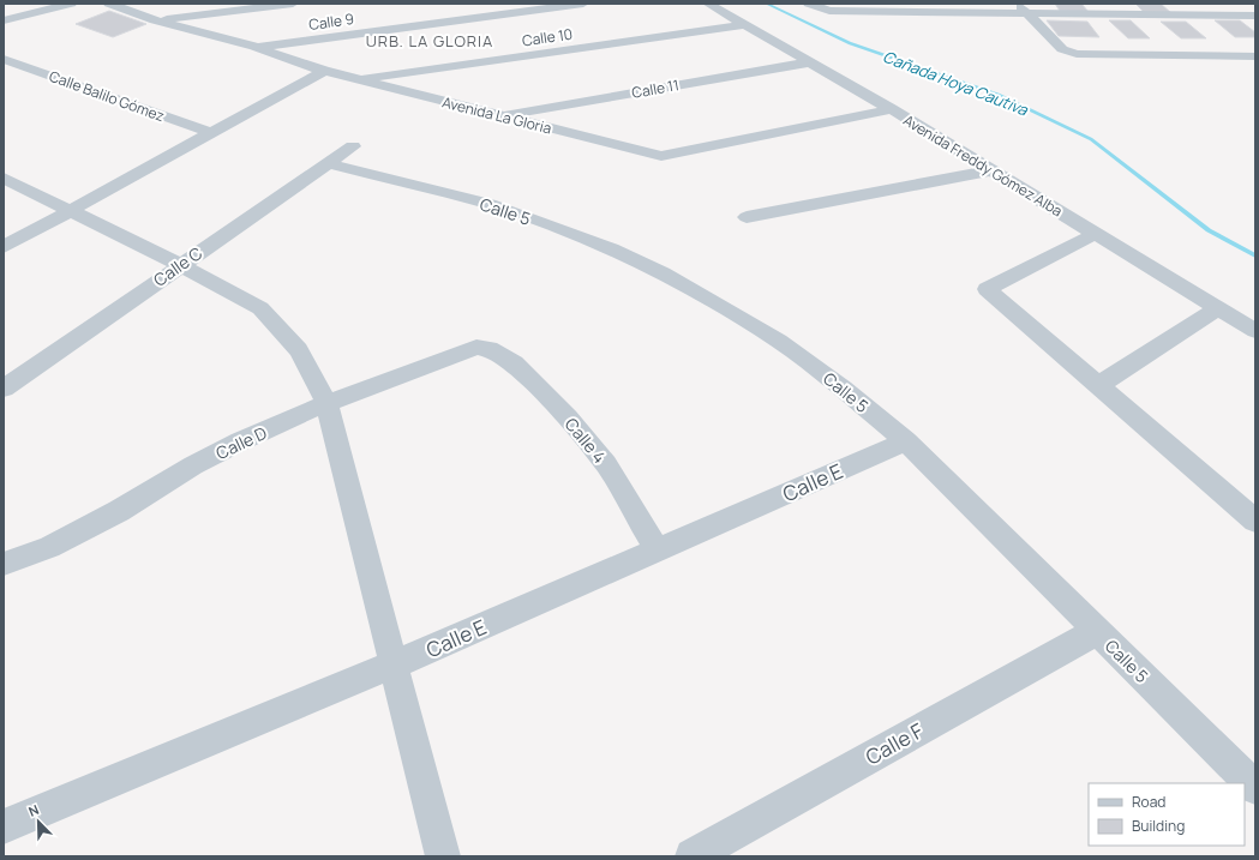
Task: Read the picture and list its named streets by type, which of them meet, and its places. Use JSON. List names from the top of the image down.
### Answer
{
  "streets": {
    "street": [
      "Calle 9",
      "Calle 10",
      "Calle 11",
      "Calle Balilo Gómez",
      "Avenida La Gloria",
      "Avenida Freddy Gómez Alba",
      "Calle 5",
      "Calle C",
      "Calle 4",
      "Calle D",
      "Calle E",
      "Calle F"
    ]
  },
  "crossings": [
    ["Calle 9", "Avenida La Gloria"],
    ["Calle 10", "Avenida La Gloria"],
    ["Calle 10", "Avenida Freddy Gómez Alba"],
    ["Calle 11", "Avenida La Gloria"],
    ["Calle 11", "Avenida Freddy Gómez Alba"],
    ["Avenida La Gloria", "Avenida Freddy Gómez Alba"],
    ["Calle 5", "Calle C"],
    ["Calle 5", "Calle E"],
    ["Calle 5", "Calle F"],
    ["Calle 4", "Calle D"],
    ["Calle 4", "Calle E"]
  ],
  "districts": ["URB. LA GLORIA"],
  "water": ["Cañada Hoya Cautiva"],
  "legend": ["Road", "Building"],
  "north": "top left"
}
